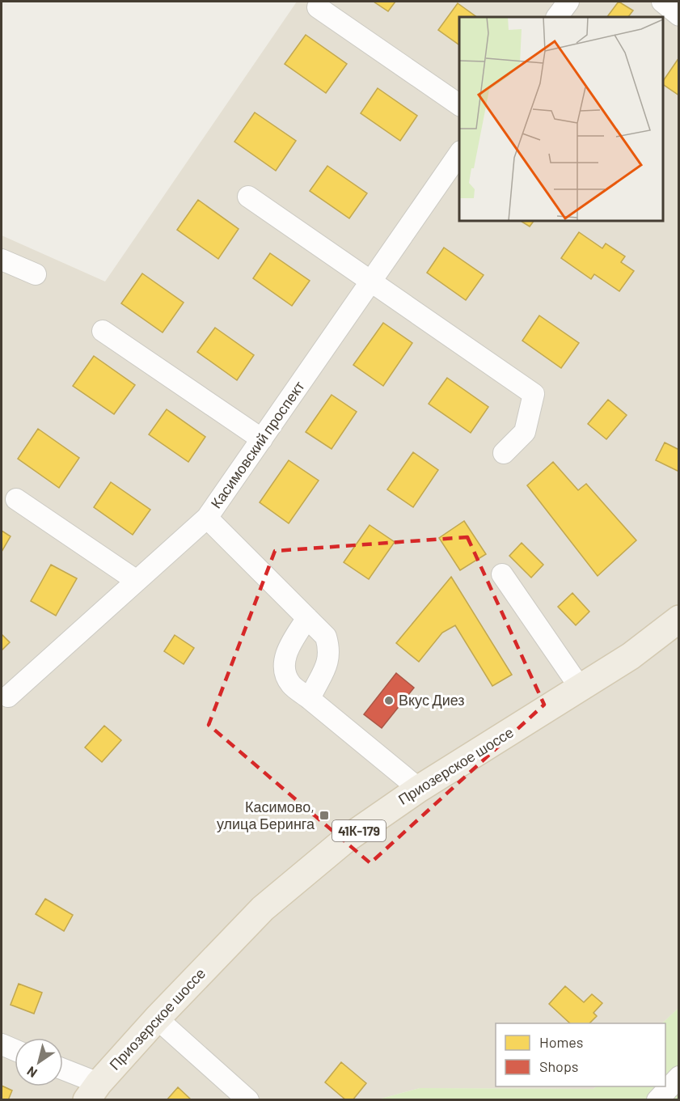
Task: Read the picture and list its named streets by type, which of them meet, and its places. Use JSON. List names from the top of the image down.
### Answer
{
  "streets": {
    "main road": ["Приозерское шоссе", "41К-179"],
    "street": ["Касимовский проспект"]
  },
  "places": {
    "other": ["Вкус Диез"],
    "transit": ["Касимово, улица Беринга"]
  },
  "legend": ["Homes", "Shops"],
  "north": "bottom left"
}
